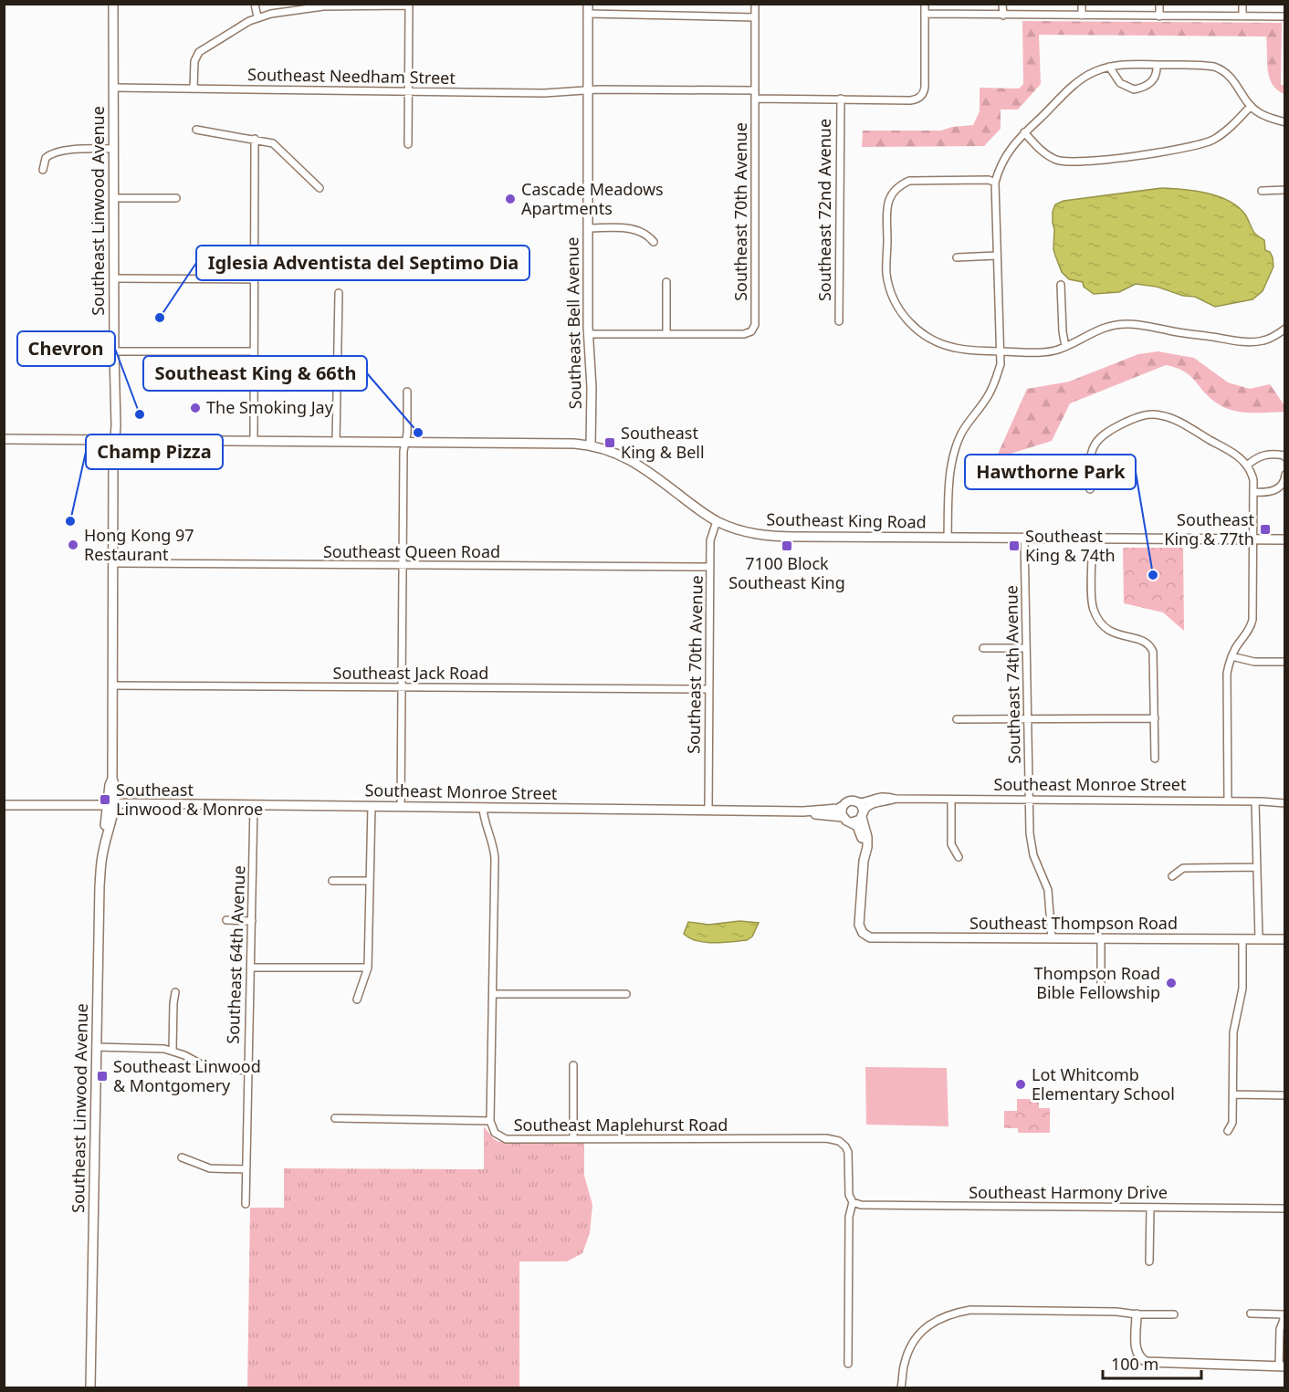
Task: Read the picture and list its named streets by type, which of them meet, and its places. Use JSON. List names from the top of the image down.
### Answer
{
  "streets": {
    "main road": [
      "Southeast Linwood Avenue",
      "Southeast Bell Avenue",
      "Southeast King Road",
      "Southeast Monroe Street",
      "Southeast Thompson Road"
    ],
    "street": [
      "Southeast Needham Street",
      "Southeast 72nd Avenue",
      "Southeast 70th Avenue",
      "Southeast Queen Road",
      "Southeast Jack Road",
      "Southeast 74th Avenue",
      "Southeast 64th Avenue",
      "Southeast Maplehurst Road",
      "Southeast Harmony Drive"
    ]
  },
  "crossings": [
    ["Southeast Needham Street", "Southeast Linwood Avenue"],
    ["Southeast Needham Street", "Southeast 70th Avenue"],
    ["Southeast Needham Street", "Southeast Bell Avenue"],
    ["Southeast Linwood Avenue", "Southeast King Road"],
    ["Southeast Linwood Avenue", "Southeast Queen Road"],
    ["Southeast Linwood Avenue", "Southeast Jack Road"],
    ["Southeast Linwood Avenue", "Southeast Monroe Street"],
    ["Southeast 70th Avenue", "Southeast King Road"],
    ["Southeast 70th Avenue", "Southeast Queen Road"],
    ["Southeast 70th Avenue", "Southeast Jack Road"],
    ["Southeast 70th Avenue", "Southeast Monroe Street"],
    ["Southeast Bell Avenue", "Southeast King Road"],
    ["Southeast King Road", "Southeast 74th Avenue"],
    ["Southeast 74th Avenue", "Southeast Monroe Street"],
    ["Southeast 74th Avenue", "Southeast Thompson Road"],
    ["Southeast Monroe Street", "Southeast 64th Avenue"],
    ["Southeast Monroe Street", "Southeast Maplehurst Road"],
    ["Southeast Maplehurst Road", "Southeast Harmony Drive"]
  ],
  "places": {
    "other": [
      "Cascade Meadows Apartments",
      "Iglesia Adventista del Septimo Dia",
      "The Smoking Jay",
      "Chevron",
      "Southeast King & 66th",
      "Champ Pizza",
      "Hong Kong 97 Restaurant",
      "Hawthorne Park",
      "Thompson Road Bible Fellowship",
      "Lot Whitcomb Elementary School"
    ],
    "transit": [
      "Southeast King & Bell",
      "Southeast King & 77th",
      "7100 Block Southeast King",
      "Southeast King & 74th",
      "Southeast Linwood & Monroe",
      "Southeast Linwood & Montgomery"
    ]
  },
  "scale_bar": "100 m"
}
